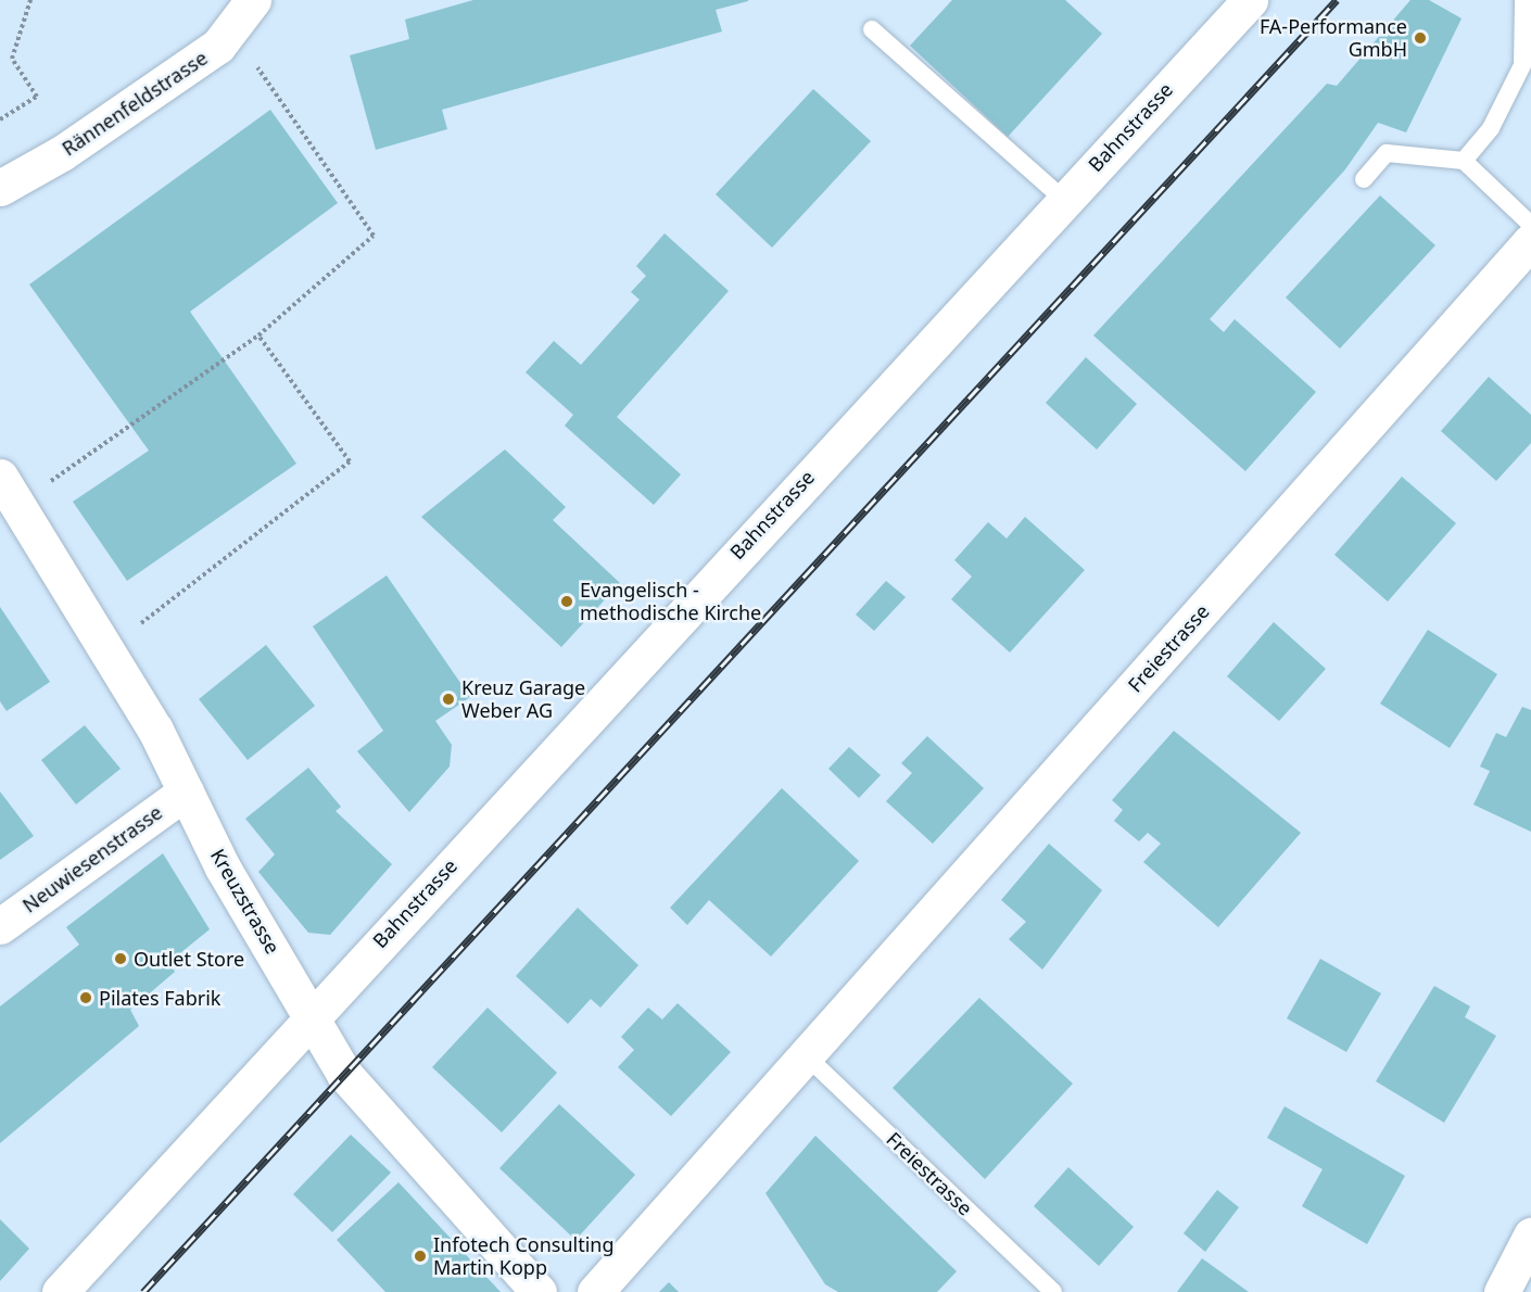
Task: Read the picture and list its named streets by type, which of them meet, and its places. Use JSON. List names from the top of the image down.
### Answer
{
  "streets": {
    "street": [
      "Rännenfeldstrasse",
      "Bahnstrasse",
      "Freiestrasse",
      "Neuwiesenstrasse",
      "Kreuzstrasse"
    ]
  },
  "crossings": [
    ["Bahnstrasse", "Kreuzstrasse"],
    ["Neuwiesenstrasse", "Kreuzstrasse"]
  ],
  "places": [
    "FA-Performance GmbH",
    "Evangelisch - methodische Kirche",
    "Kreuz Garage Weber AG",
    "Outlet Store",
    "Pilates Fabrik",
    "Infotech Consulting Martin Kopp"
  ]
}
